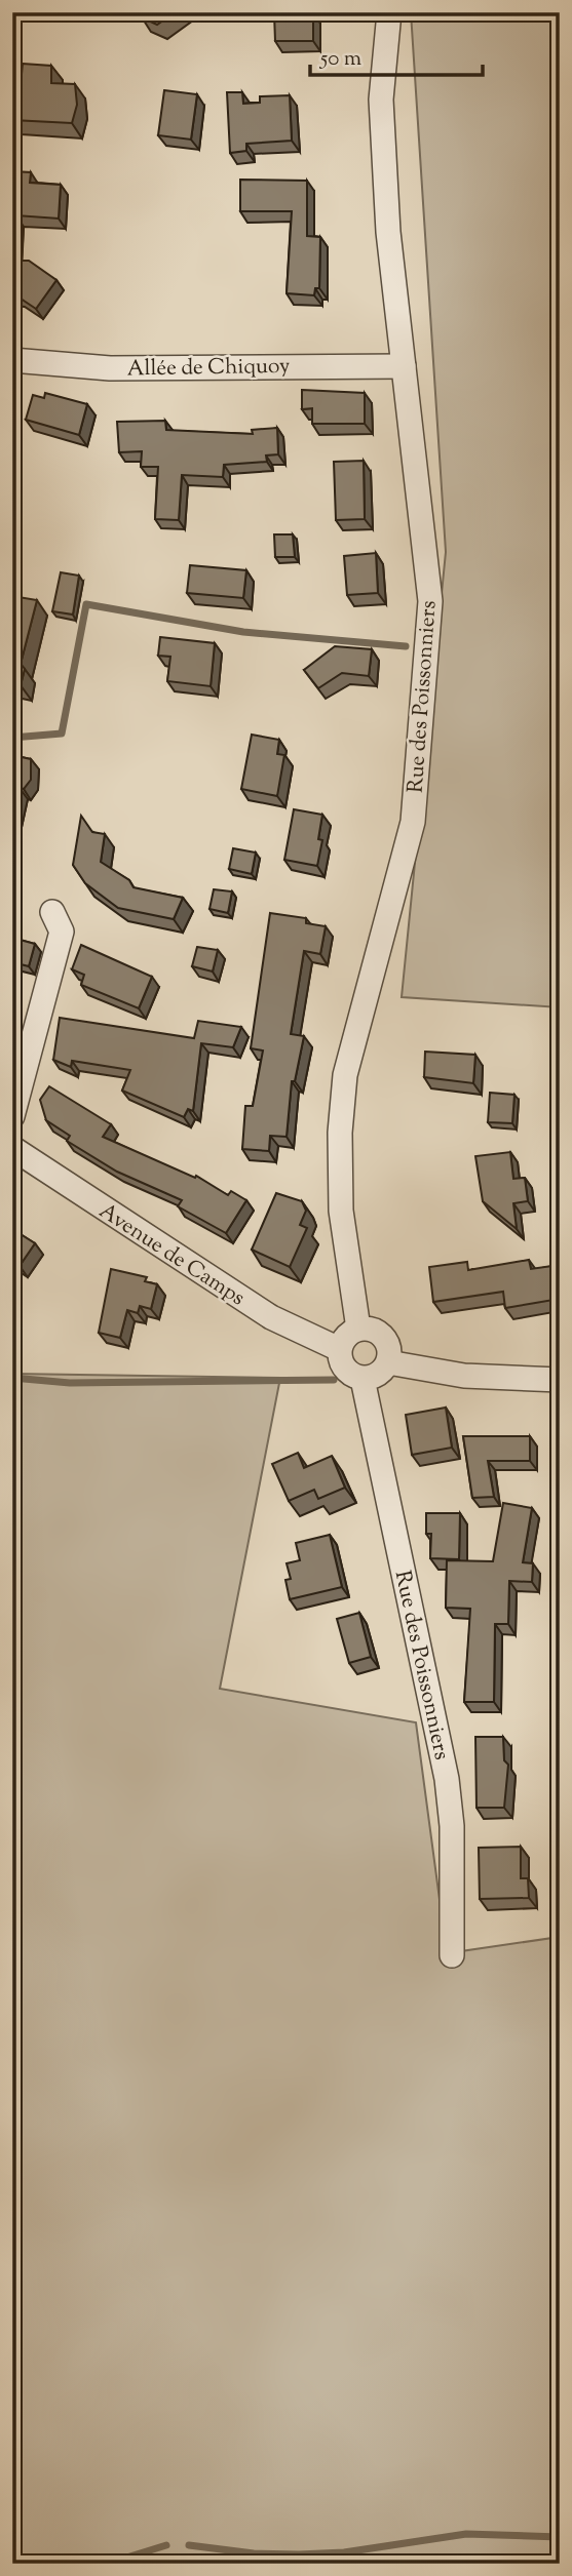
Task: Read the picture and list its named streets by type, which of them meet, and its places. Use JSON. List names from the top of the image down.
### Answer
{
  "streets": {
    "street": ["Allée de Chiquoy", "Rue des Poissonniers", "Avenue de Camps"]
  },
  "crossings": [
    ["Allée de Chiquoy", "Rue des Poissonniers"],
    ["Rue des Poissonniers", "Avenue de Camps"]
  ],
  "scale_bar": "50 m"
}
